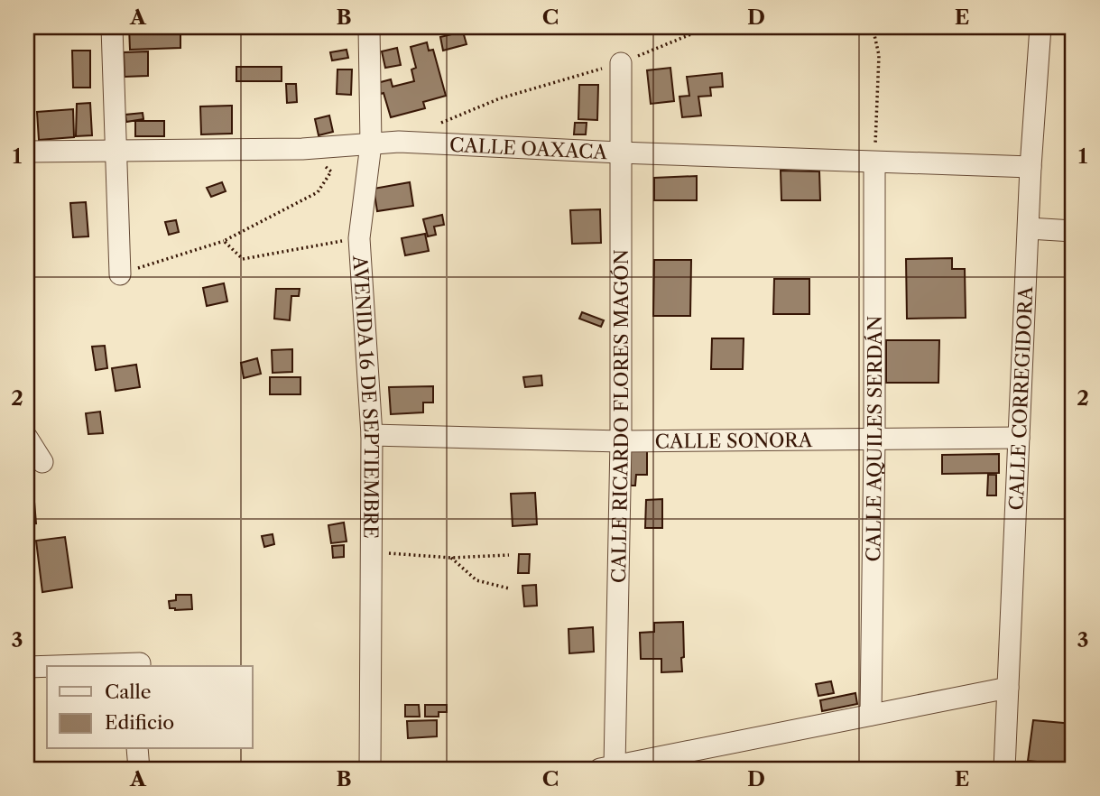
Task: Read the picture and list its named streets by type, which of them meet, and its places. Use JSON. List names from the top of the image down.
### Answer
{
  "streets": {
    "street": [
      "CALLE OAXACA",
      "AVENIDA 16 DE SEPTIEMBRE",
      "CALLE CORREGIDORA",
      "CALLE RICARDO FLORES MAGÓN",
      "CALLE AQUILES SERDÁN",
      "CALLE SONORA"
    ]
  },
  "crossings": [
    ["CALLE OAXACA", "AVENIDA 16 DE SEPTIEMBRE"],
    ["CALLE OAXACA", "CALLE CORREGIDORA"],
    ["CALLE OAXACA", "CALLE RICARDO FLORES MAGÓN"],
    ["CALLE OAXACA", "CALLE AQUILES SERDÁN"],
    ["AVENIDA 16 DE SEPTIEMBRE", "CALLE SONORA"],
    ["CALLE CORREGIDORA", "CALLE SONORA"],
    ["CALLE RICARDO FLORES MAGÓN", "CALLE SONORA"],
    ["CALLE AQUILES SERDÁN", "CALLE SONORA"]
  ],
  "legend": ["Calle", "Edificio"],
  "grid": {
    "columns": [
      "A",
      "B",
      "C",
      "D",
      "E"
    ],
    "rows": ["1", "2", "3"]
  }
}
